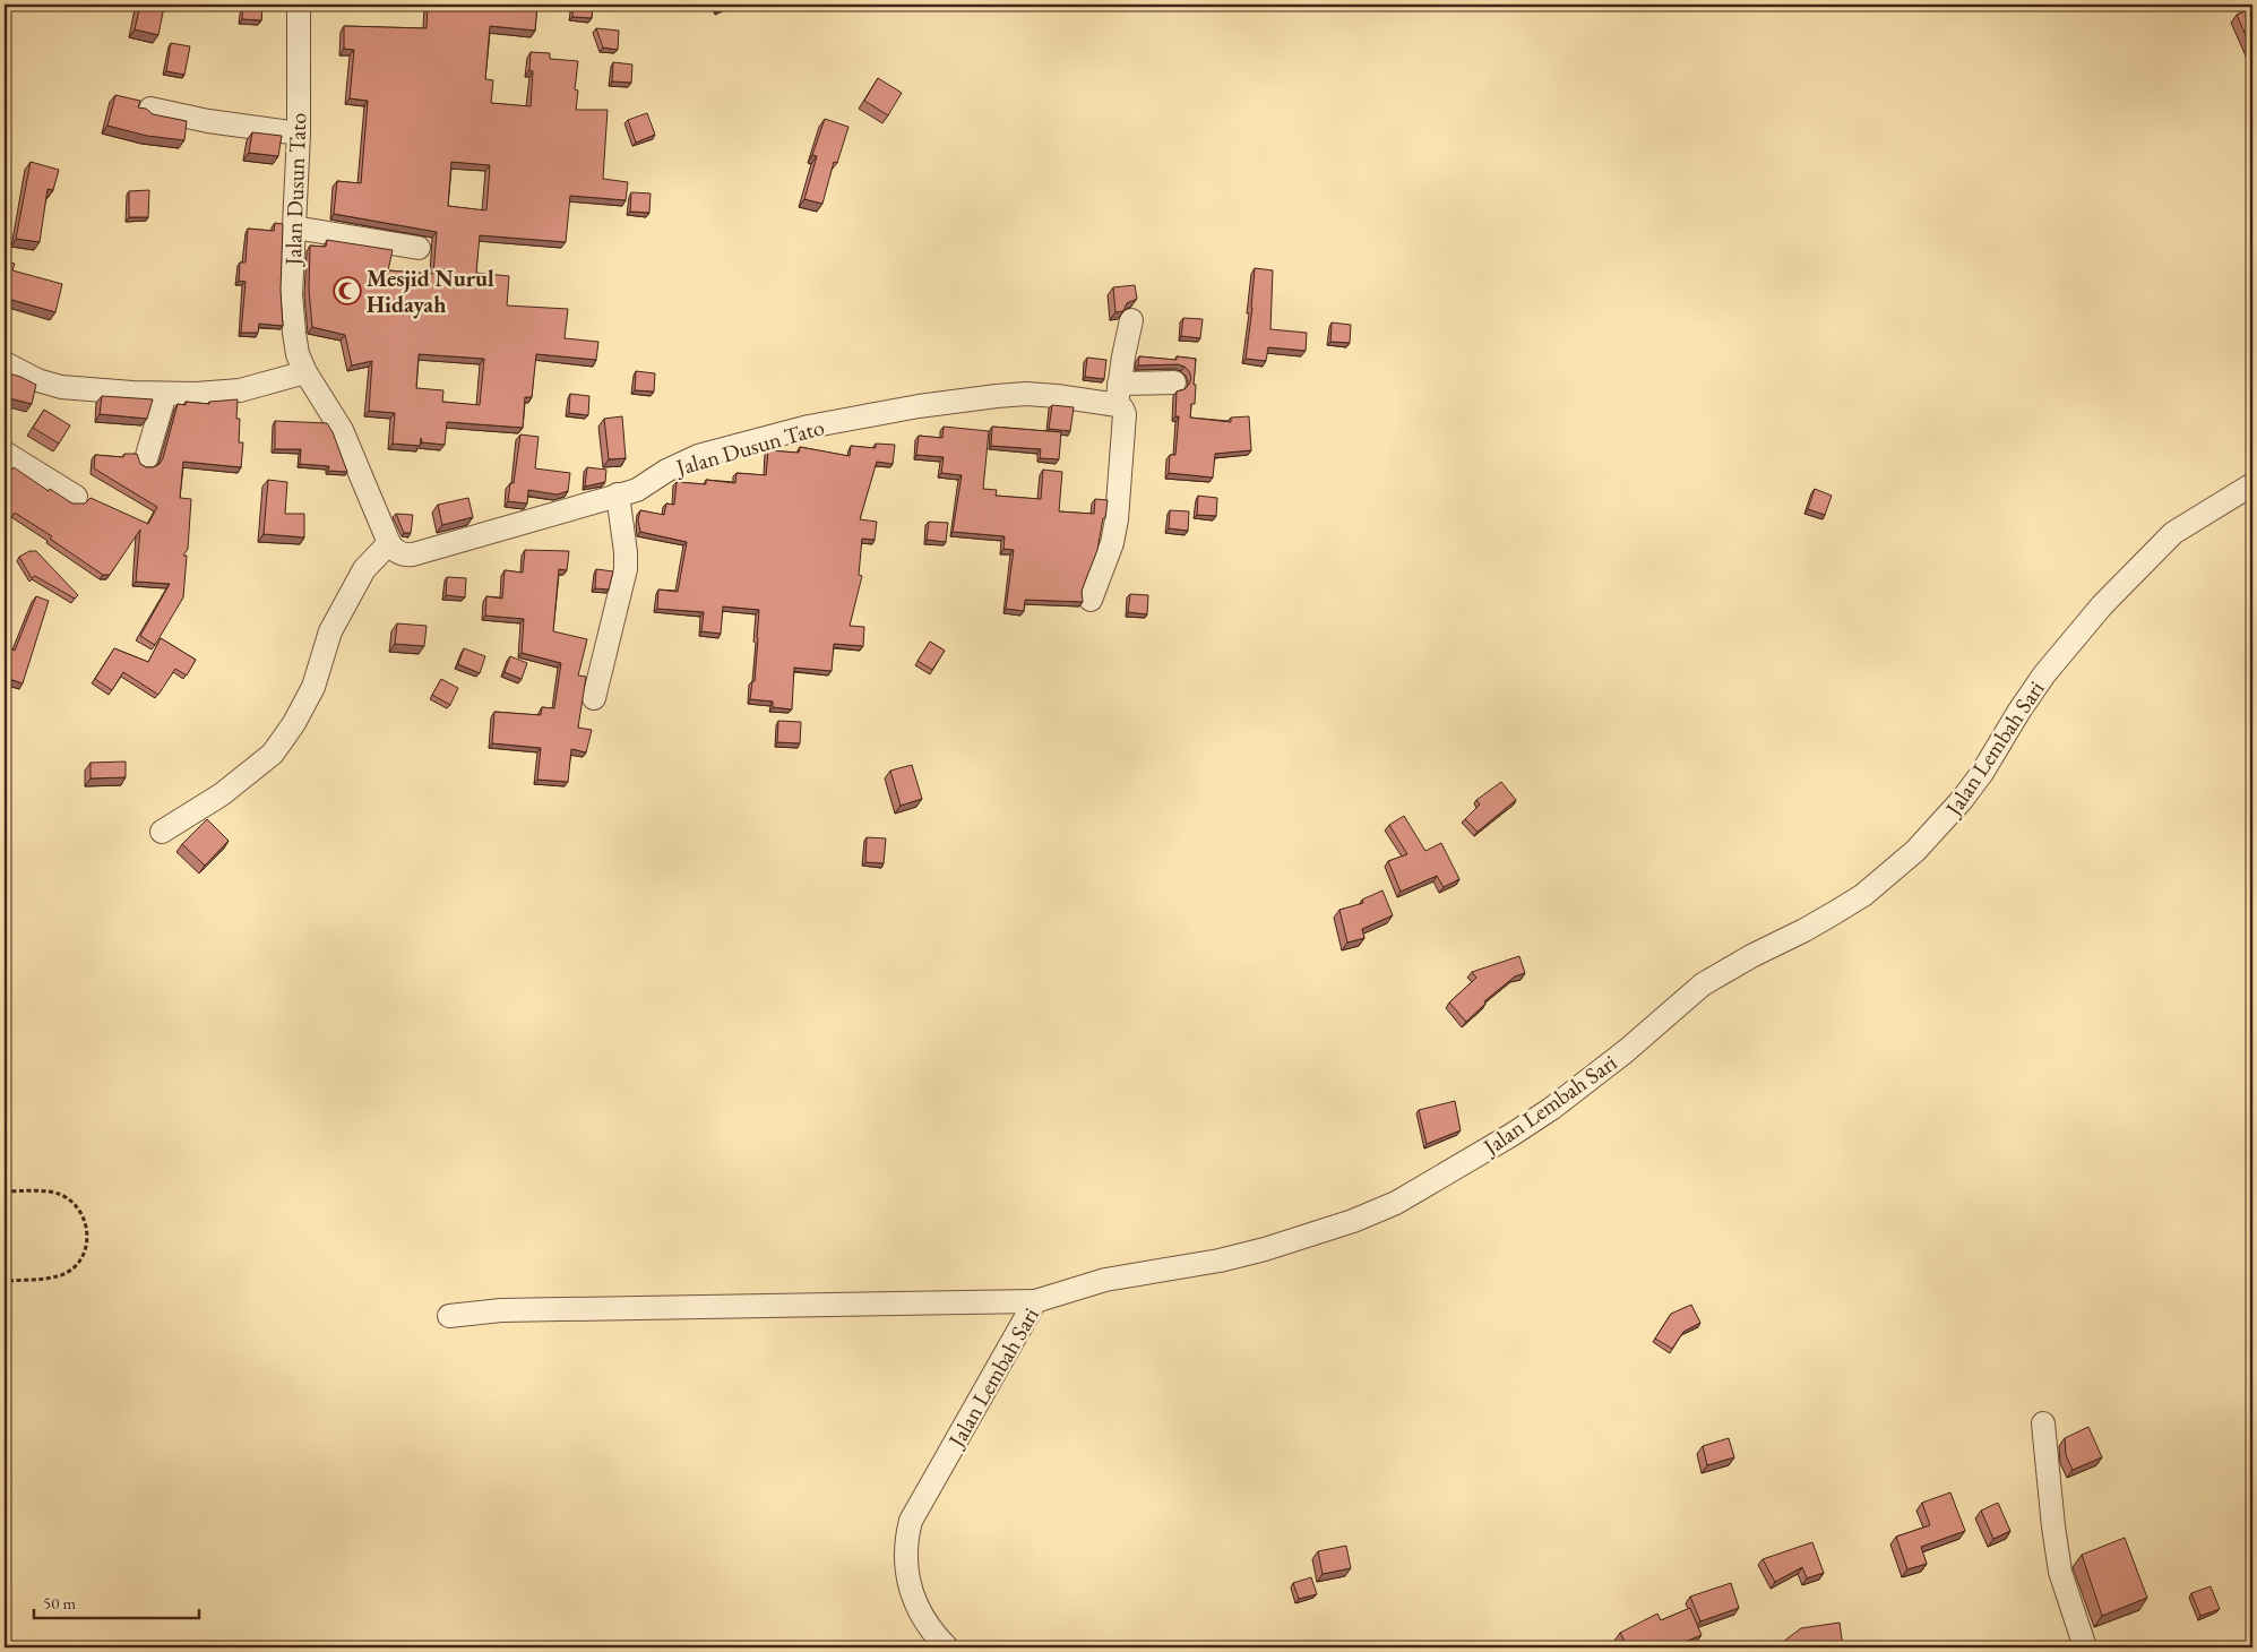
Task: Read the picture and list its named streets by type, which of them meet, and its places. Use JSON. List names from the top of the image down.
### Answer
{
  "streets": {
    "street": ["Jalan Dusun Tato", "Jalan Lembah Sari"]
  },
  "places": {
    "mosque": ["Mesjid Nurul Hidayah"]
  },
  "scale_bar": "50 m"
}
